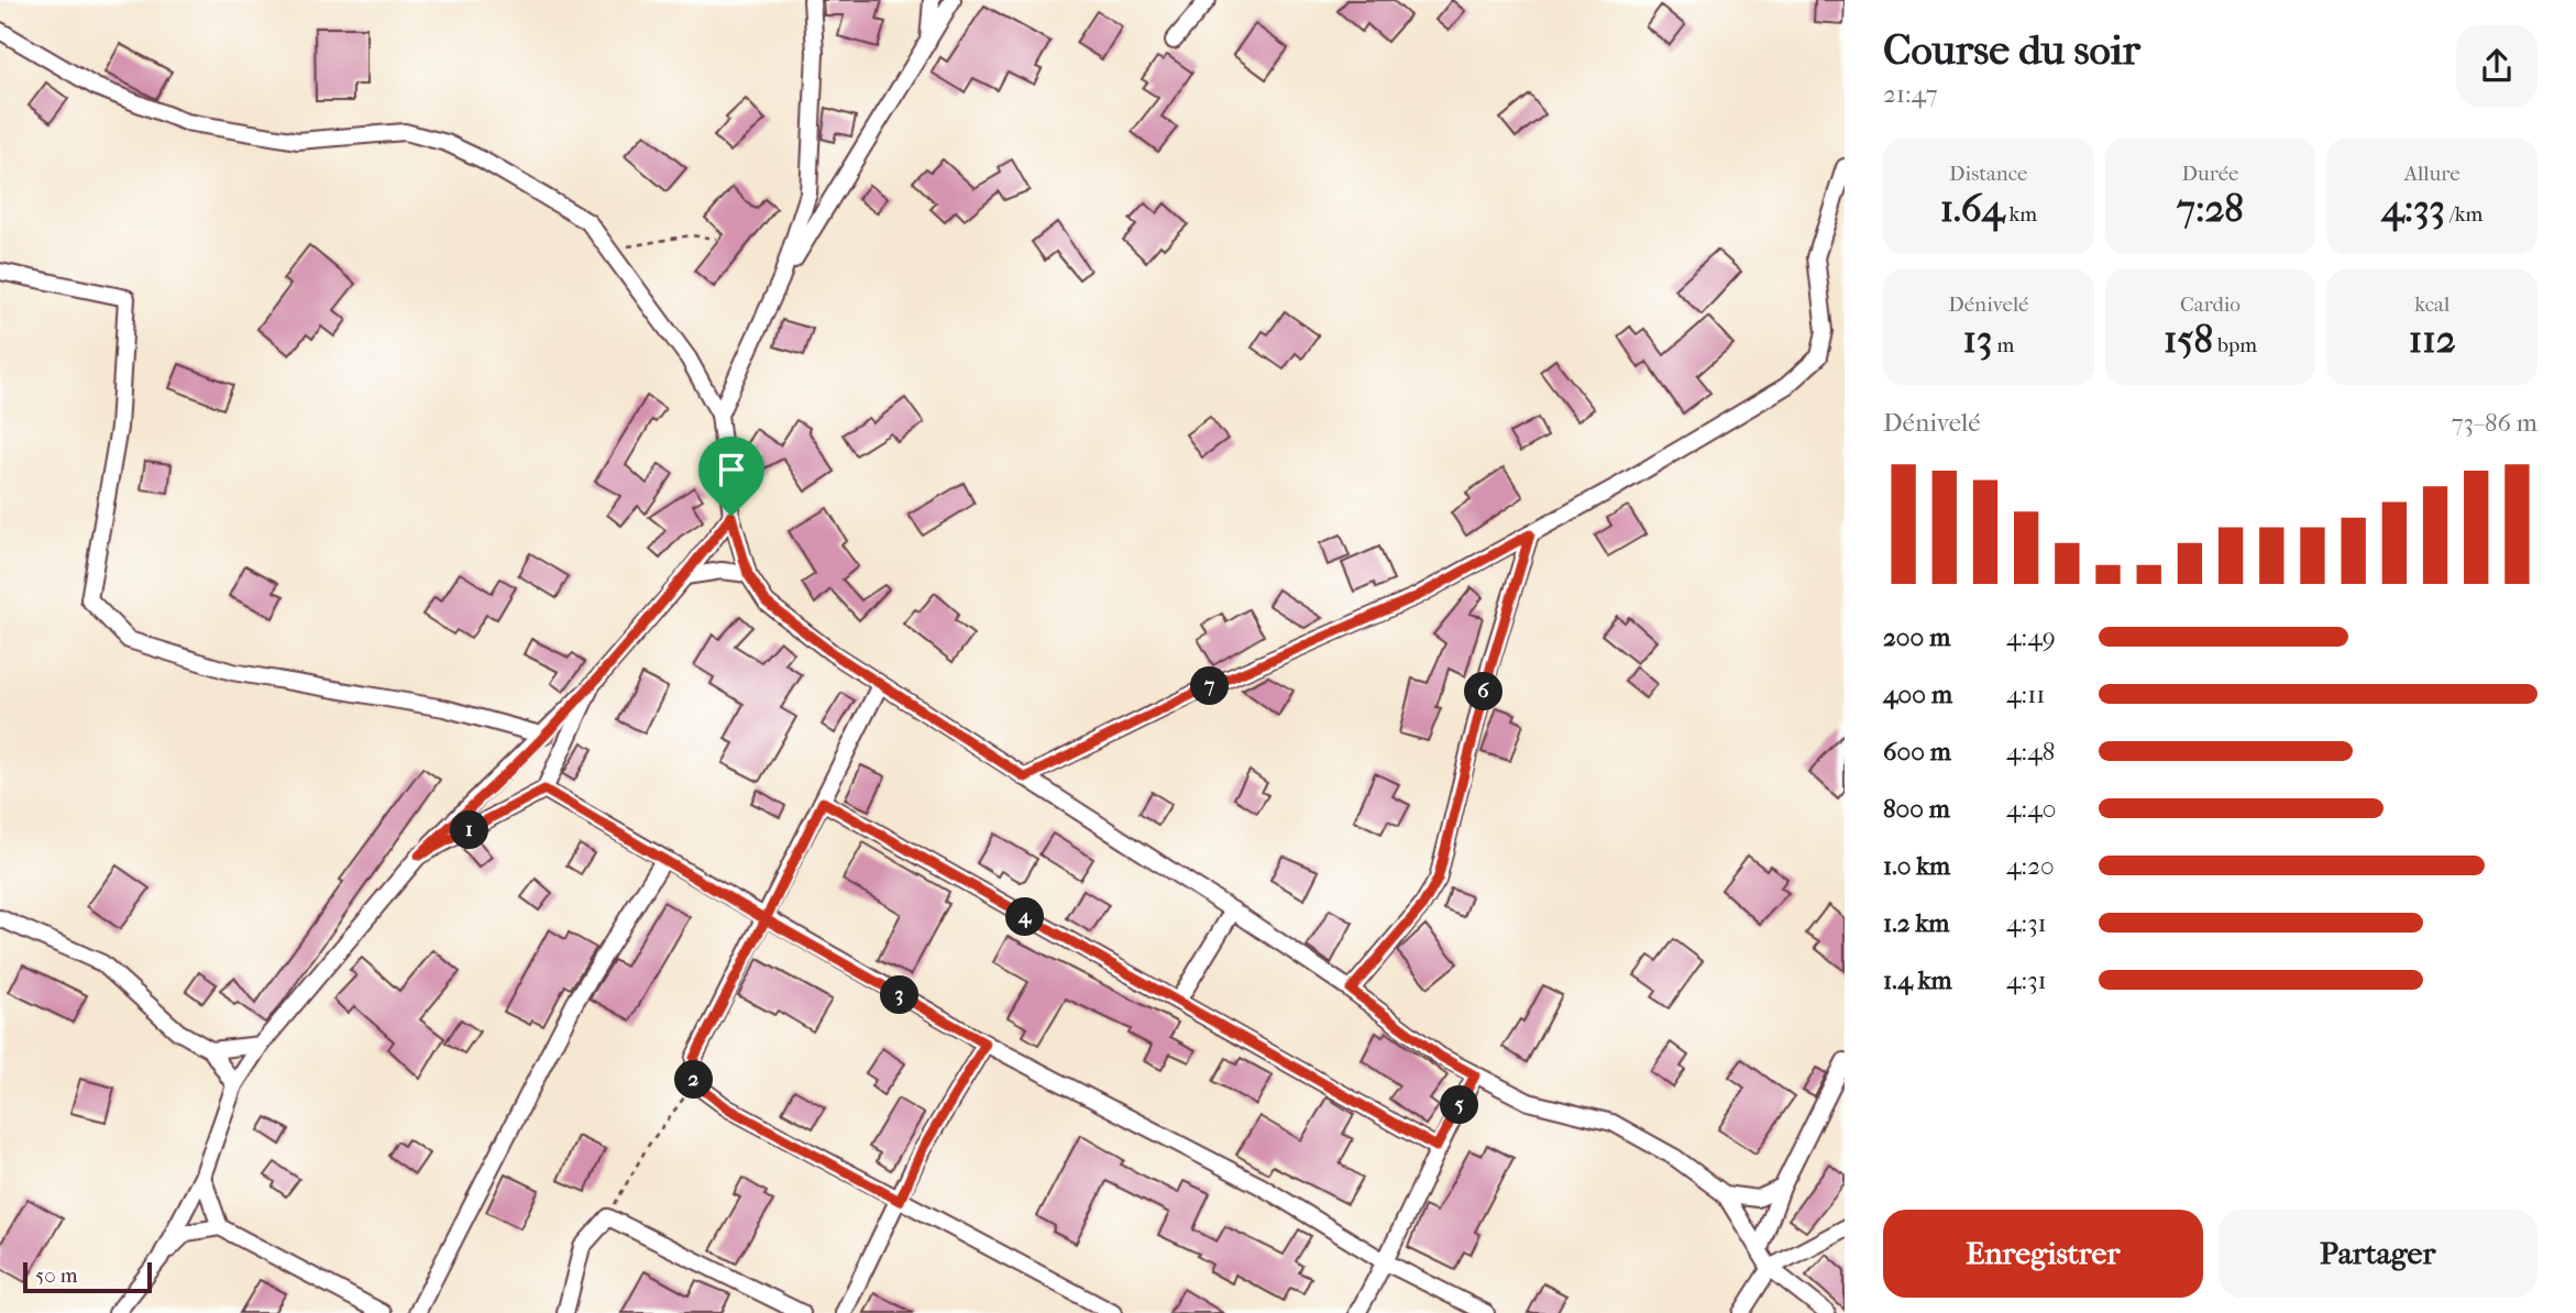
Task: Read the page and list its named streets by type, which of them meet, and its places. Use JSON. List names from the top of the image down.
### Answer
{
  "scale_bar": "50 m",
  "page": {
    "heading": ["Course du soir", "21:47"],
    "stats": [
      ["Distance", "1.64 km"],
      ["Durée", "7:28"],
      ["Allure", "4:33 /km"],
      ["Dénivelé", "13 m"],
      ["Cardio", "158 bpm"],
      ["kcal", "112"]
    ],
    "chart": ["Dénivelé", "73–86 m"],
    "list": [
      {
        "name": "200 m",
        "note": "4:49"
      },
      {
        "name": "400 m",
        "note": "4:11"
      },
      {
        "name": "600 m",
        "note": "4:48"
      },
      {
        "name": "800 m",
        "note": "4:40"
      },
      {
        "name": "1.0 km",
        "note": "4:20"
      },
      {
        "name": "1.2 km",
        "note": "4:31"
      },
      {
        "name": "1.4 km",
        "note": "4:31"
      }
    ],
    "pins": [
      "7",
      "6",
      "1",
      "4",
      "3",
      "2",
      "5"
    ],
    "buttons": ["Enregistrer", "Partager"],
    "scale": "50 m"
  }
}
